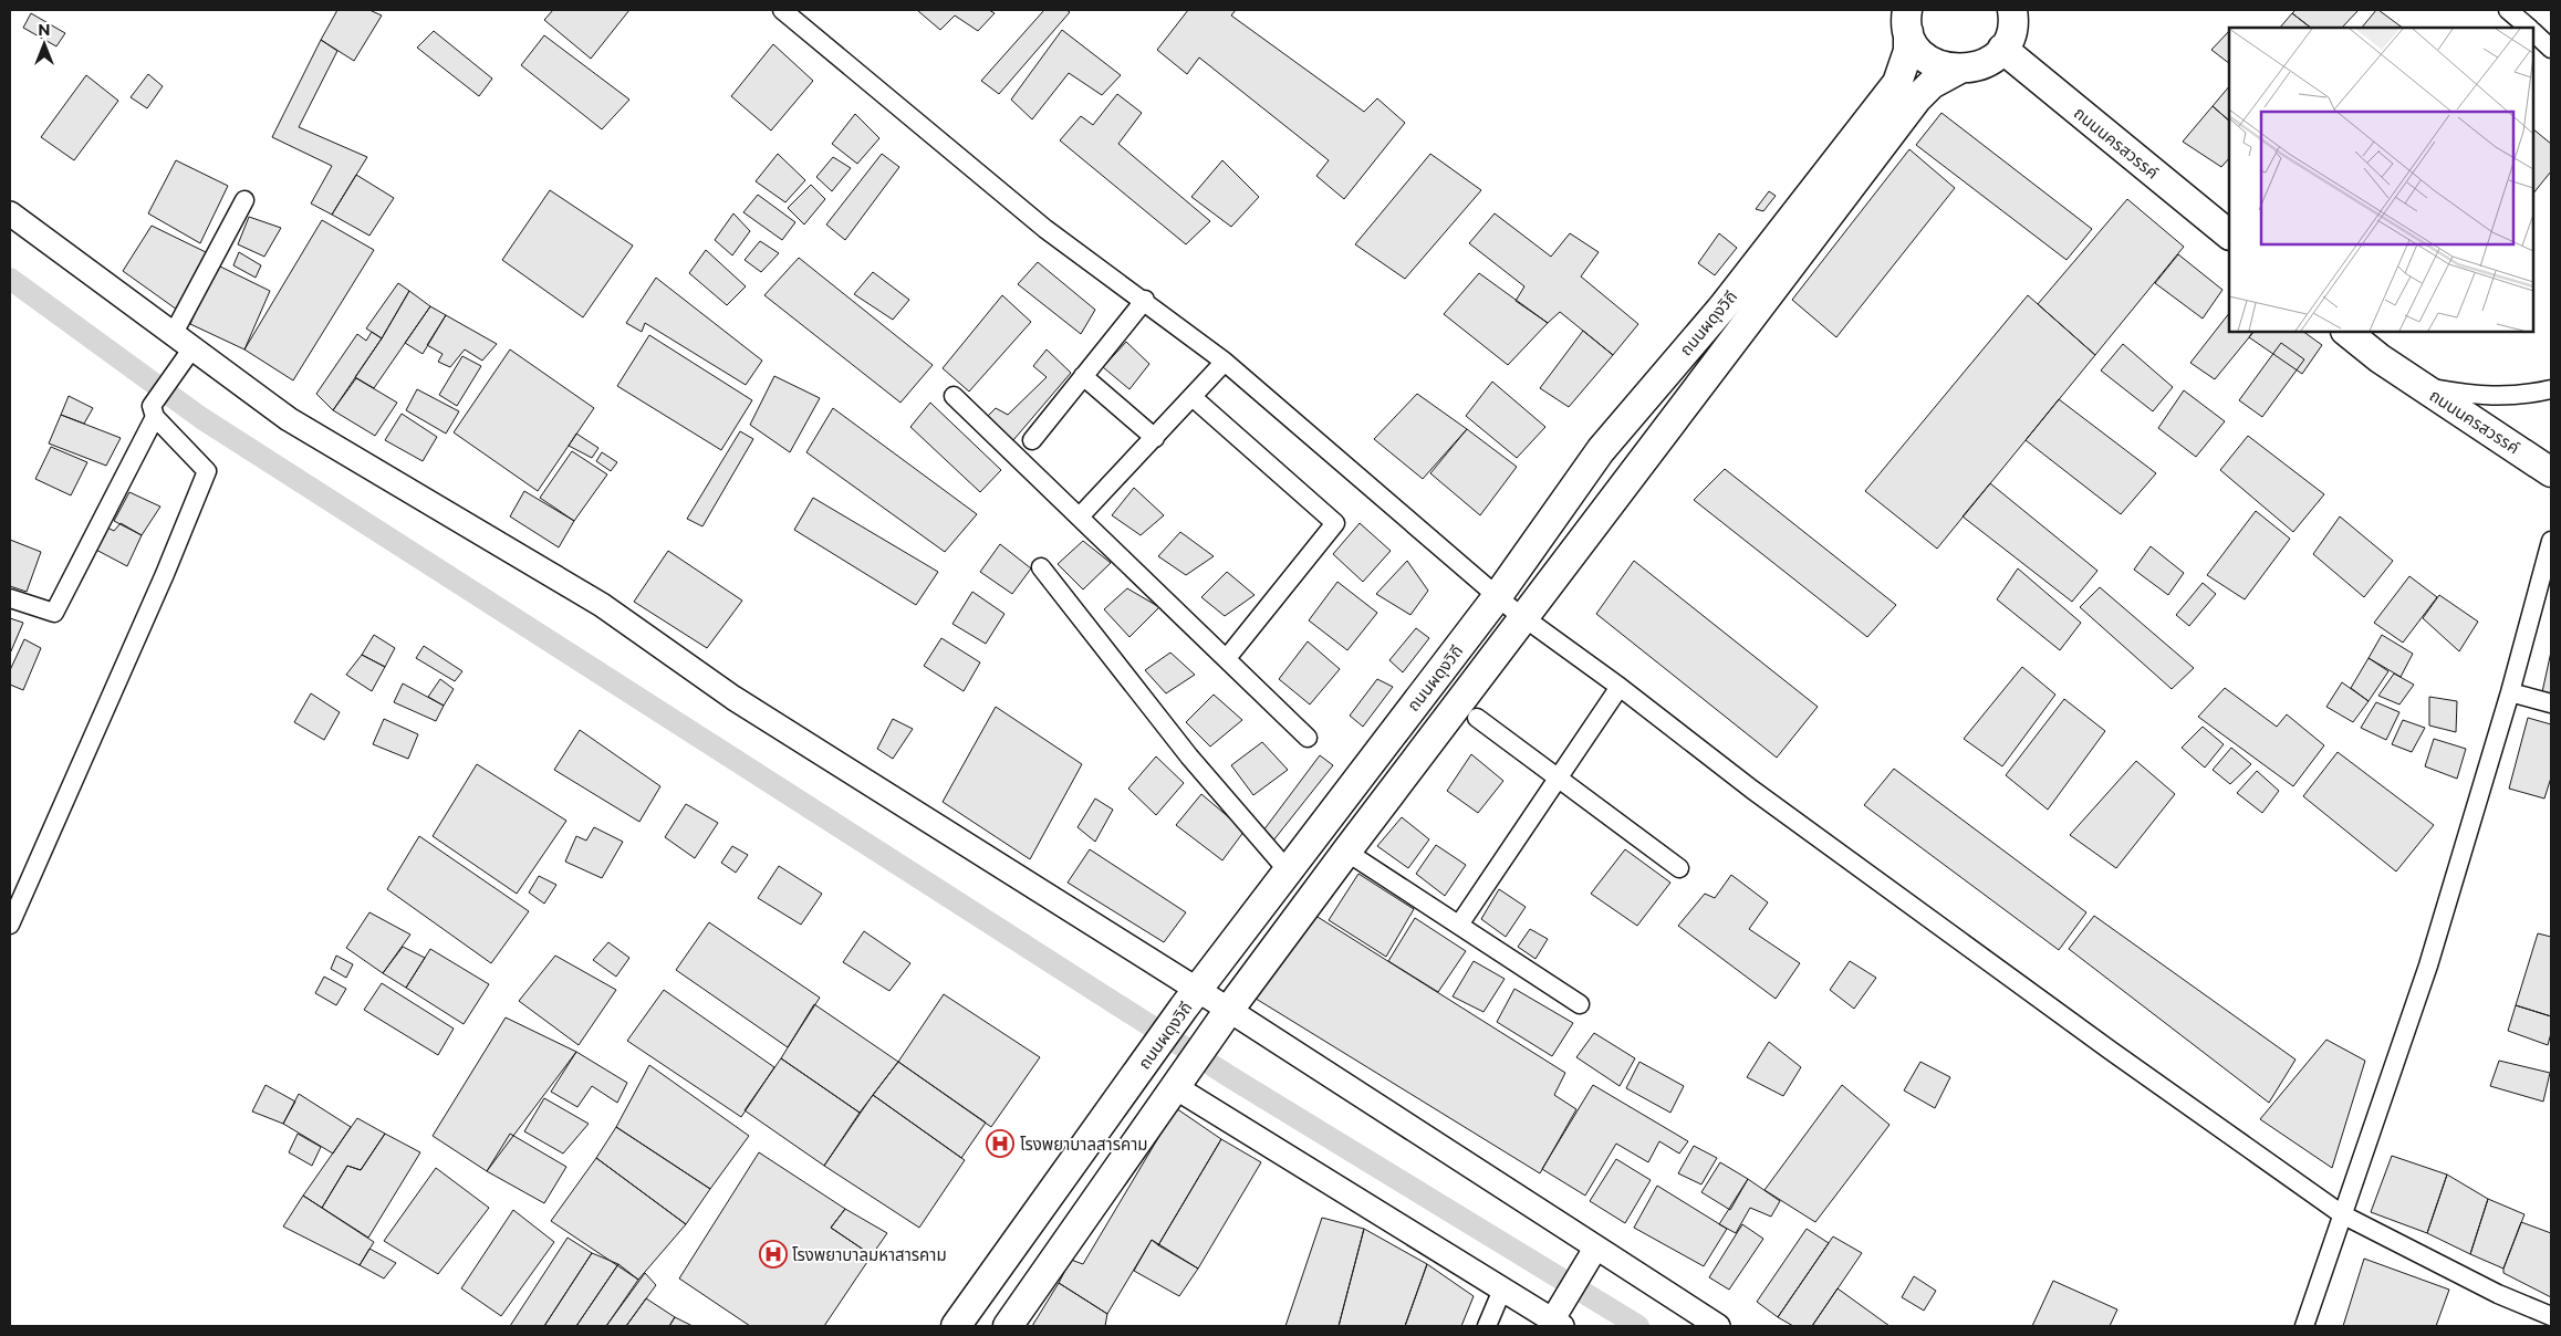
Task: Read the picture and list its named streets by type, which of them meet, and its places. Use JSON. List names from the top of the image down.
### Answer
{
  "streets": {
    "main road": ["ถนนนครสวรรค์", "ถนนผดุงวิถี"]
  },
  "places": {
    "hospital": ["โรงพยาบาลสารคาม", "โรงพยาบาลมหาสารคาม"]
  },
  "north": "top"
}
